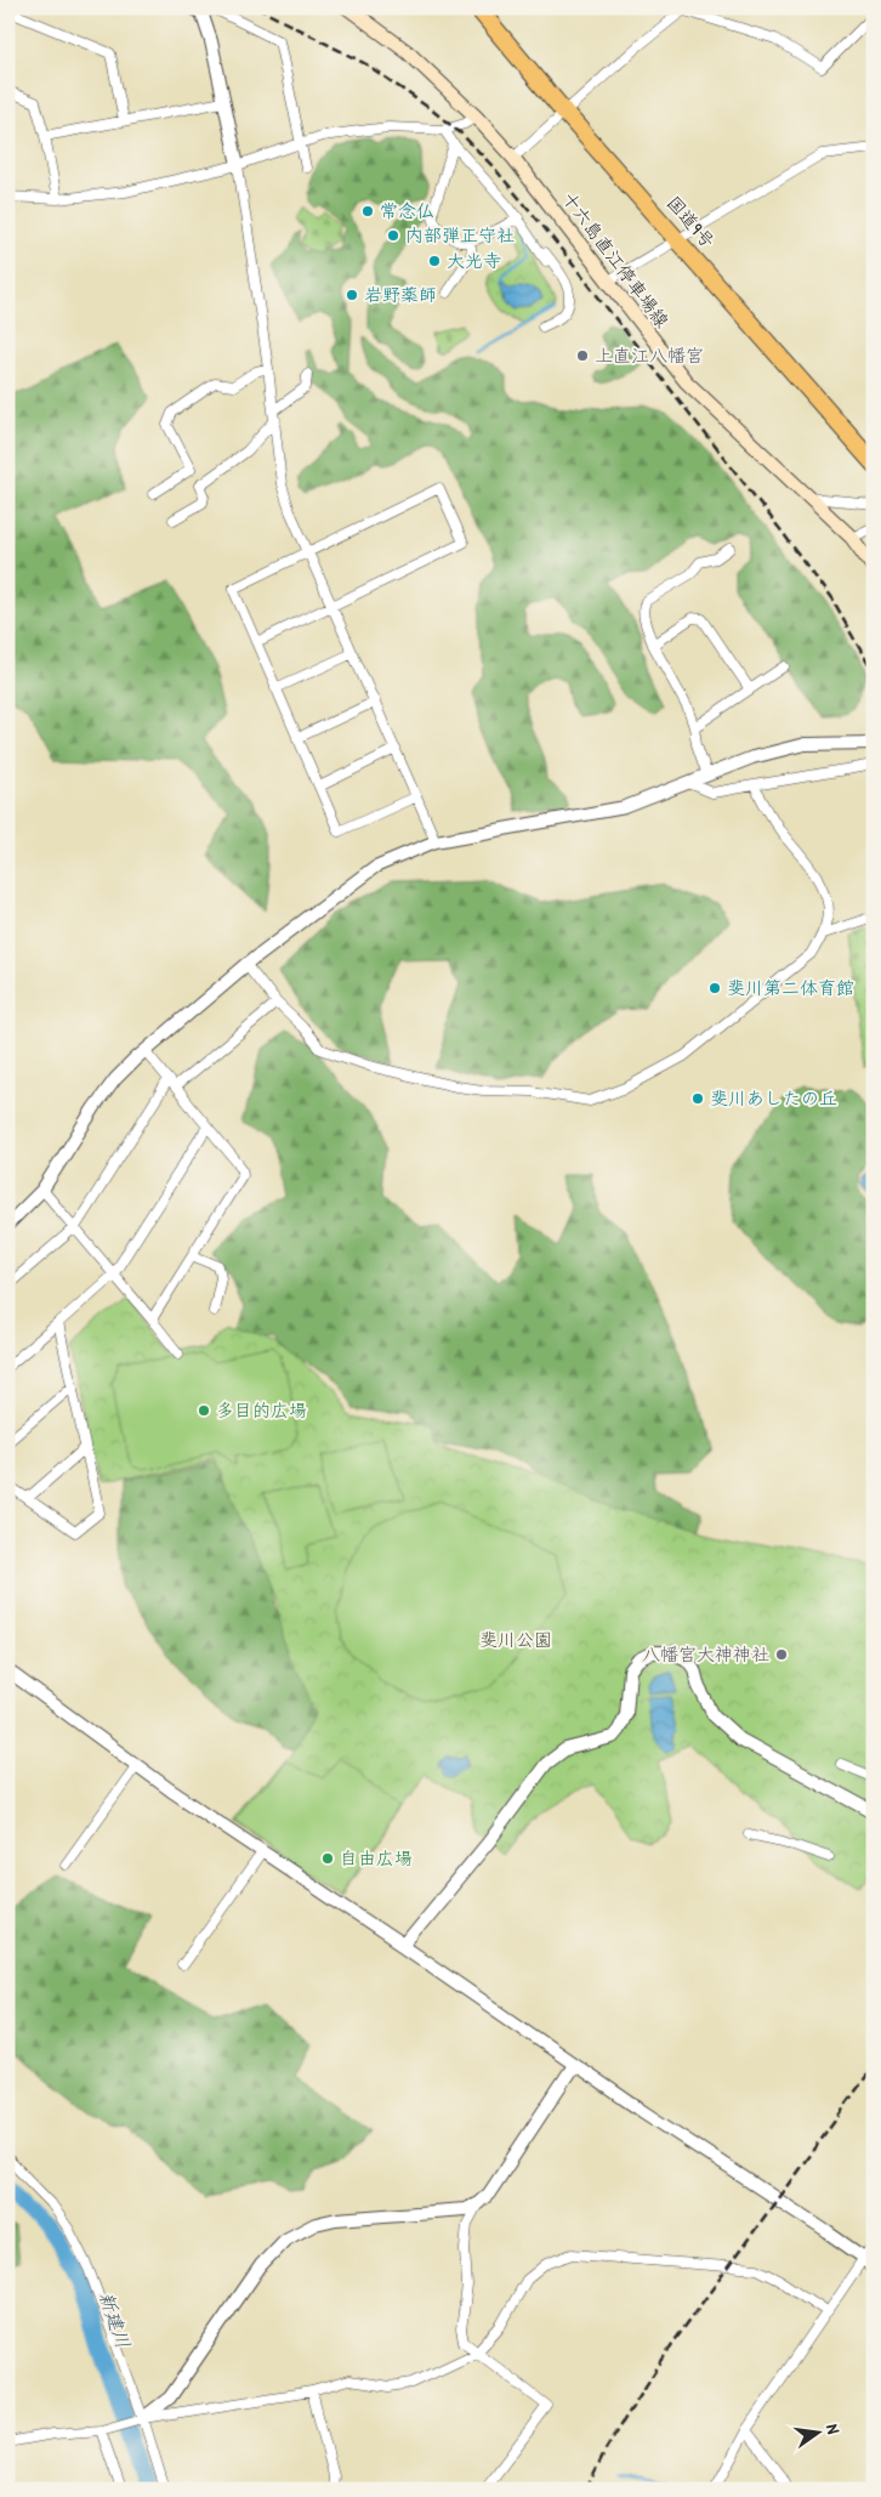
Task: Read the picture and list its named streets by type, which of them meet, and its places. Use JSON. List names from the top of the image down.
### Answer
{
  "streets": {
    "highway": ["国道9号"],
    "main road": ["十六島直江停車場線"]
  },
  "water": ["新建川"],
  "parks": ["斐川公園"],
  "places": [
    "常念仏",
    "内部弾正守社",
    "大光寺",
    "岩野薬師",
    "上直江八幡宮",
    "斐川第二体育館",
    "斐川あしたの丘",
    "多目的広場",
    "八幡宮大神神社",
    "自由広場"
  ],
  "north": "right"
}
